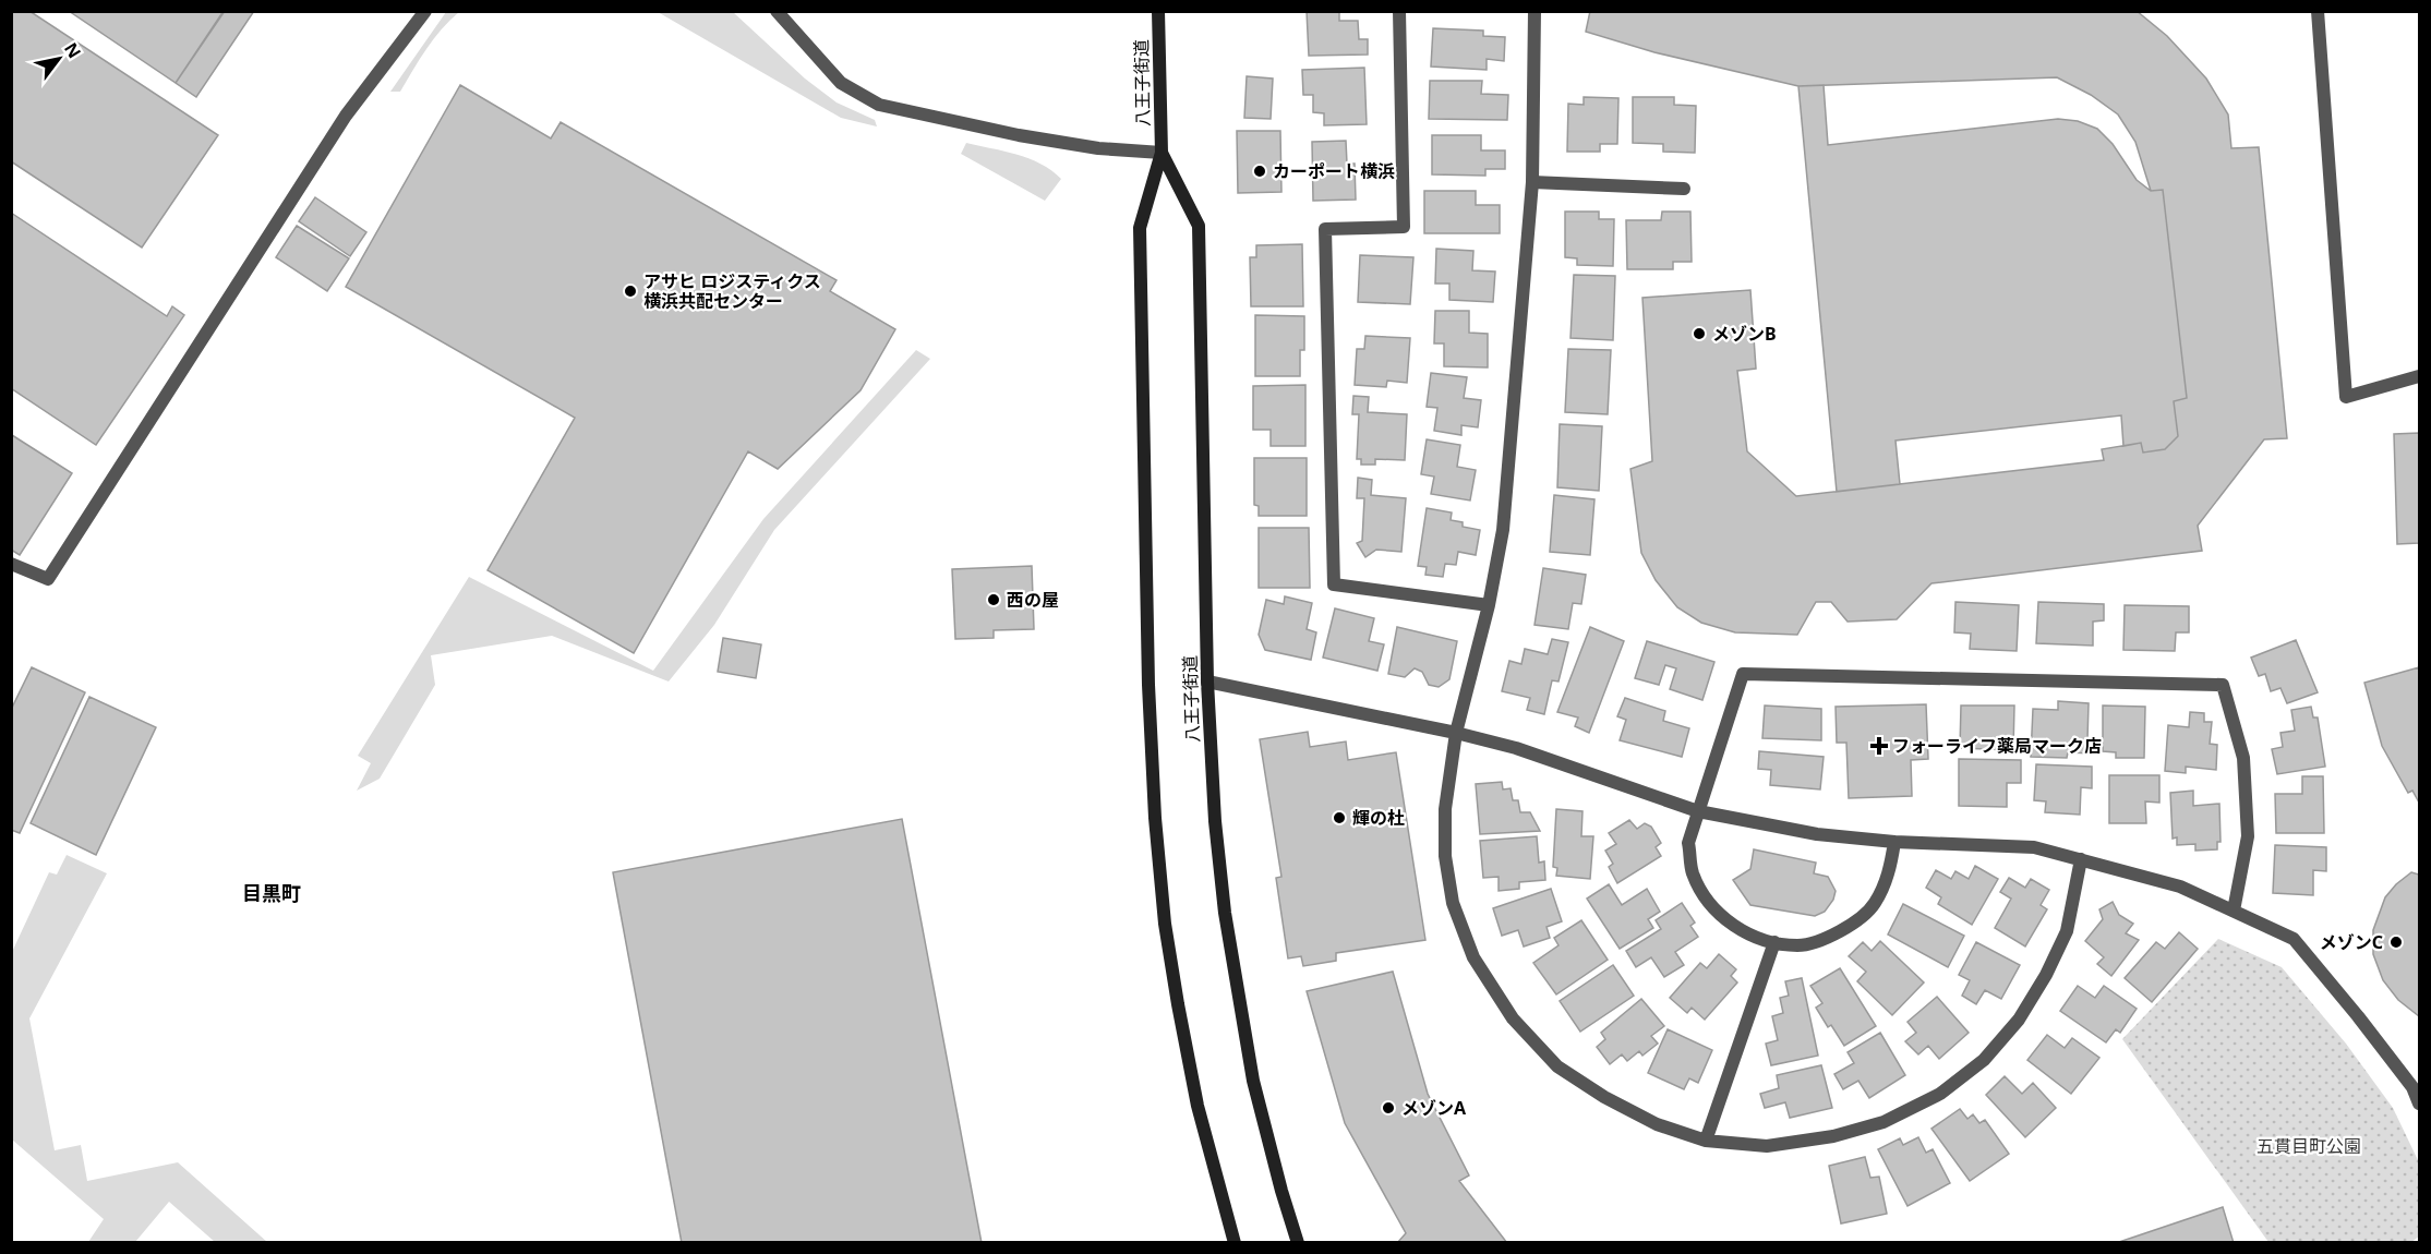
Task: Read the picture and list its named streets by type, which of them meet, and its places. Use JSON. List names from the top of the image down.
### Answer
{
  "streets": {
    "street": ["八王子街道"]
  },
  "districts": ["目黒町"],
  "parks": ["五貫目町公園"],
  "places": {
    "other": [
      "カーポート横浜",
      "アサヒ ロジスティクス 横浜共配センター",
      "メゾンB",
      "西の屋",
      "輝の杜",
      "メゾンC",
      "メゾンA"
    ],
    "health": ["フォーライフ薬局マーク店"]
  },
  "north": "top right"
}
